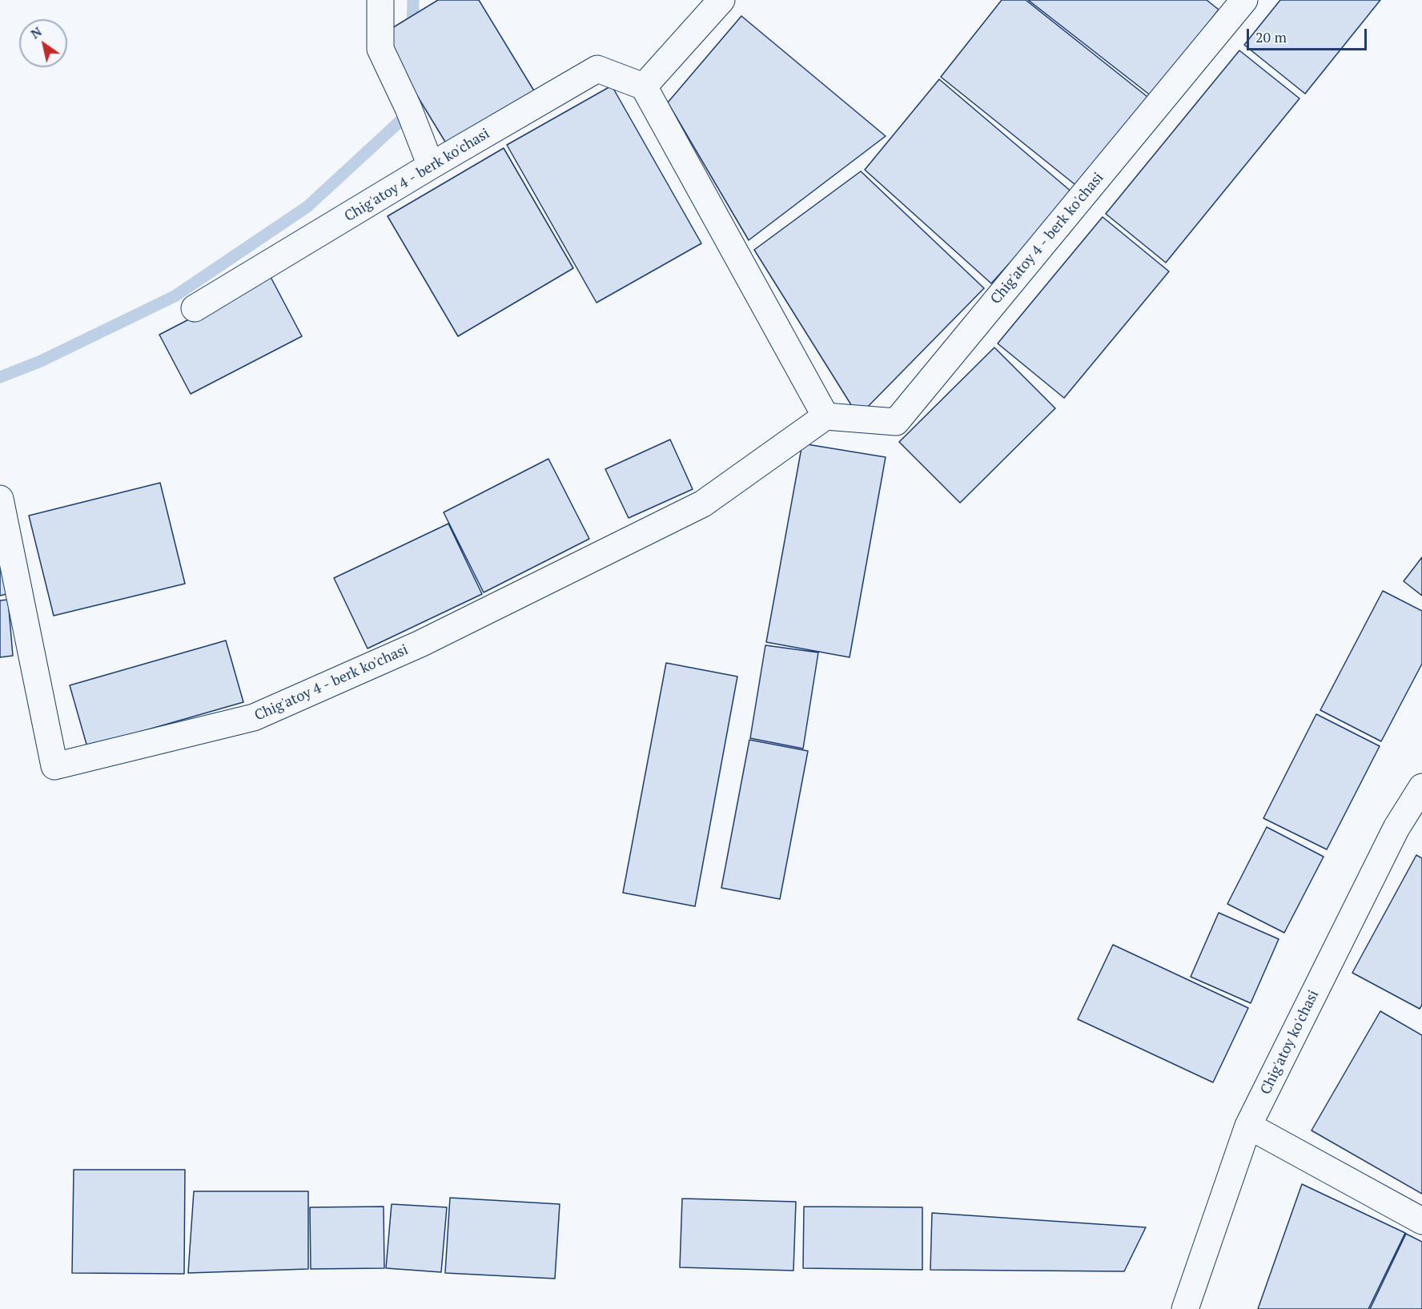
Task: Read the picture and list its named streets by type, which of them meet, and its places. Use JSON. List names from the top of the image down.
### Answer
{
  "streets": {
    "street": ["Chig'atoy 4 - berk ko'chasi", "Chig'atoy ko'chasi"]
  },
  "scale_bar": "20 m",
  "north": "top left"
}
